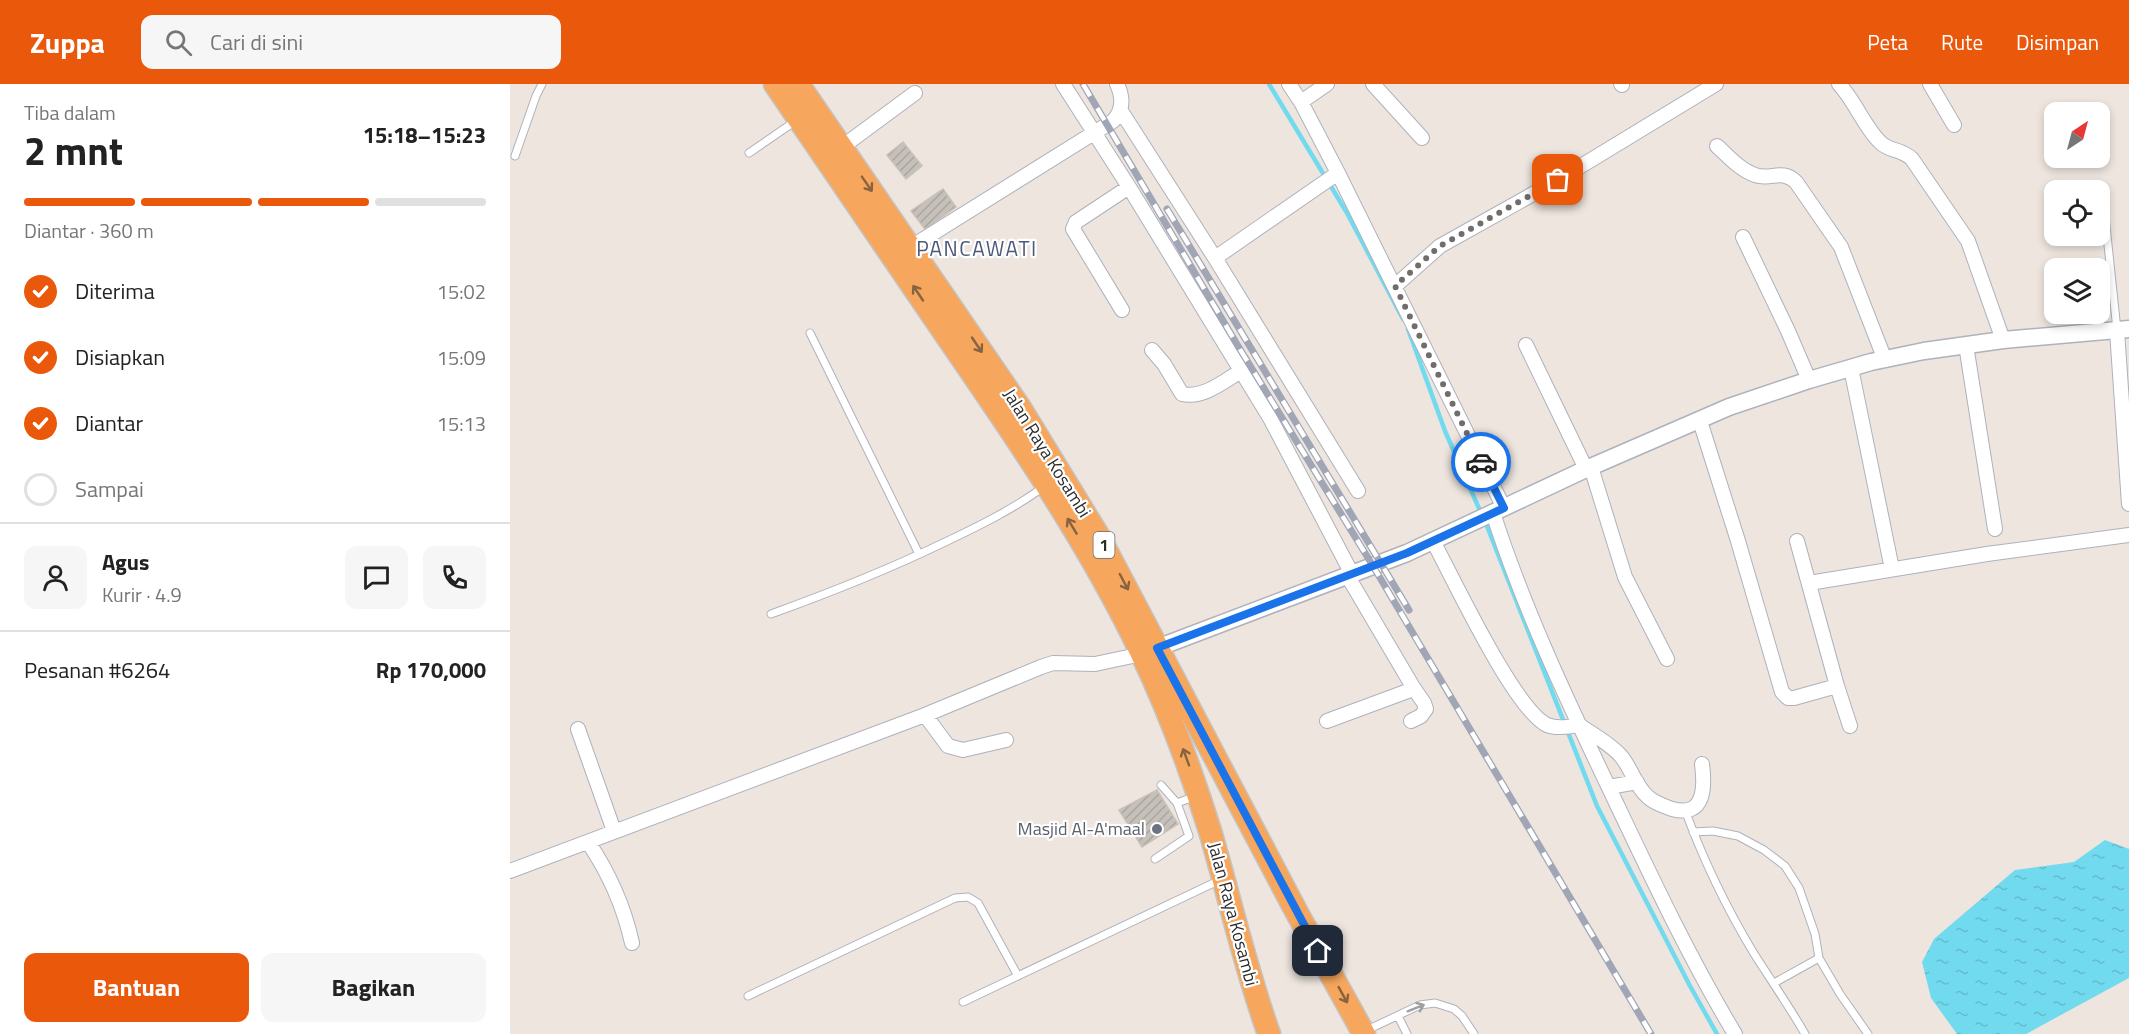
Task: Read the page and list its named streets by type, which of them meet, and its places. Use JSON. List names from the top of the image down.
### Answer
{
  "streets": {
    "highway": ["Jalan Raya Kosambi", "1"]
  },
  "districts": ["PANCAWATI"],
  "places": ["Masjid Al-A'maal"],
  "north": "top right",
  "page": {
    "header": "Zuppa",
    "search": "Cari di sini",
    "nav": ["Peta", "Rute", "Disimpan"],
    "heading": ["2 mnt", "Tiba dalam", "15:18–15:23"],
    "panel": [
      "Agus",
      "Kurir · 4.9",
      "Pesanan #6264",
      "Rp 170,000"
    ],
    "bar": "Diantar · 360 m",
    "list": [
      ["Diterima", "15:02"],
      ["Disiapkan", "15:09"],
      ["Diantar", "15:13"],
      "Sampai"
    ],
    "buttons": ["Bantuan", "Bagikan"]
  }
}
